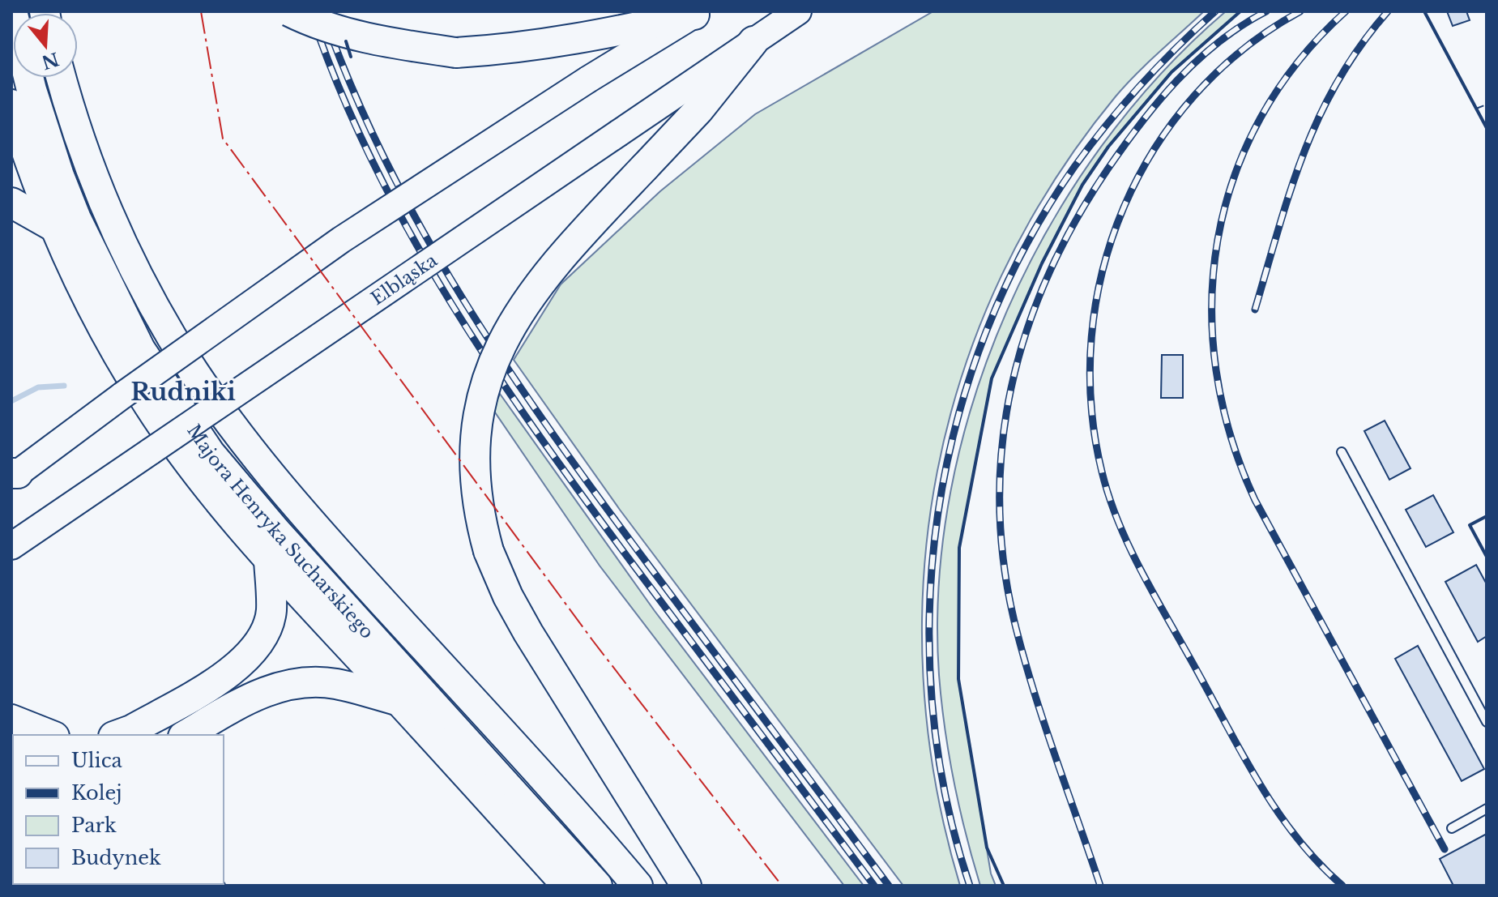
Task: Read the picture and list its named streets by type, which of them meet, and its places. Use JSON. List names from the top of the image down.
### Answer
{
  "streets": {
    "highway": ["Majora Henryka Sucharskiego"],
    "main road": ["Elbląska"]
  },
  "districts": ["Rudniki"],
  "legend": [
    "Ulica",
    "Kolej",
    "Park",
    "Budynek"
  ],
  "north": "bottom"
}
